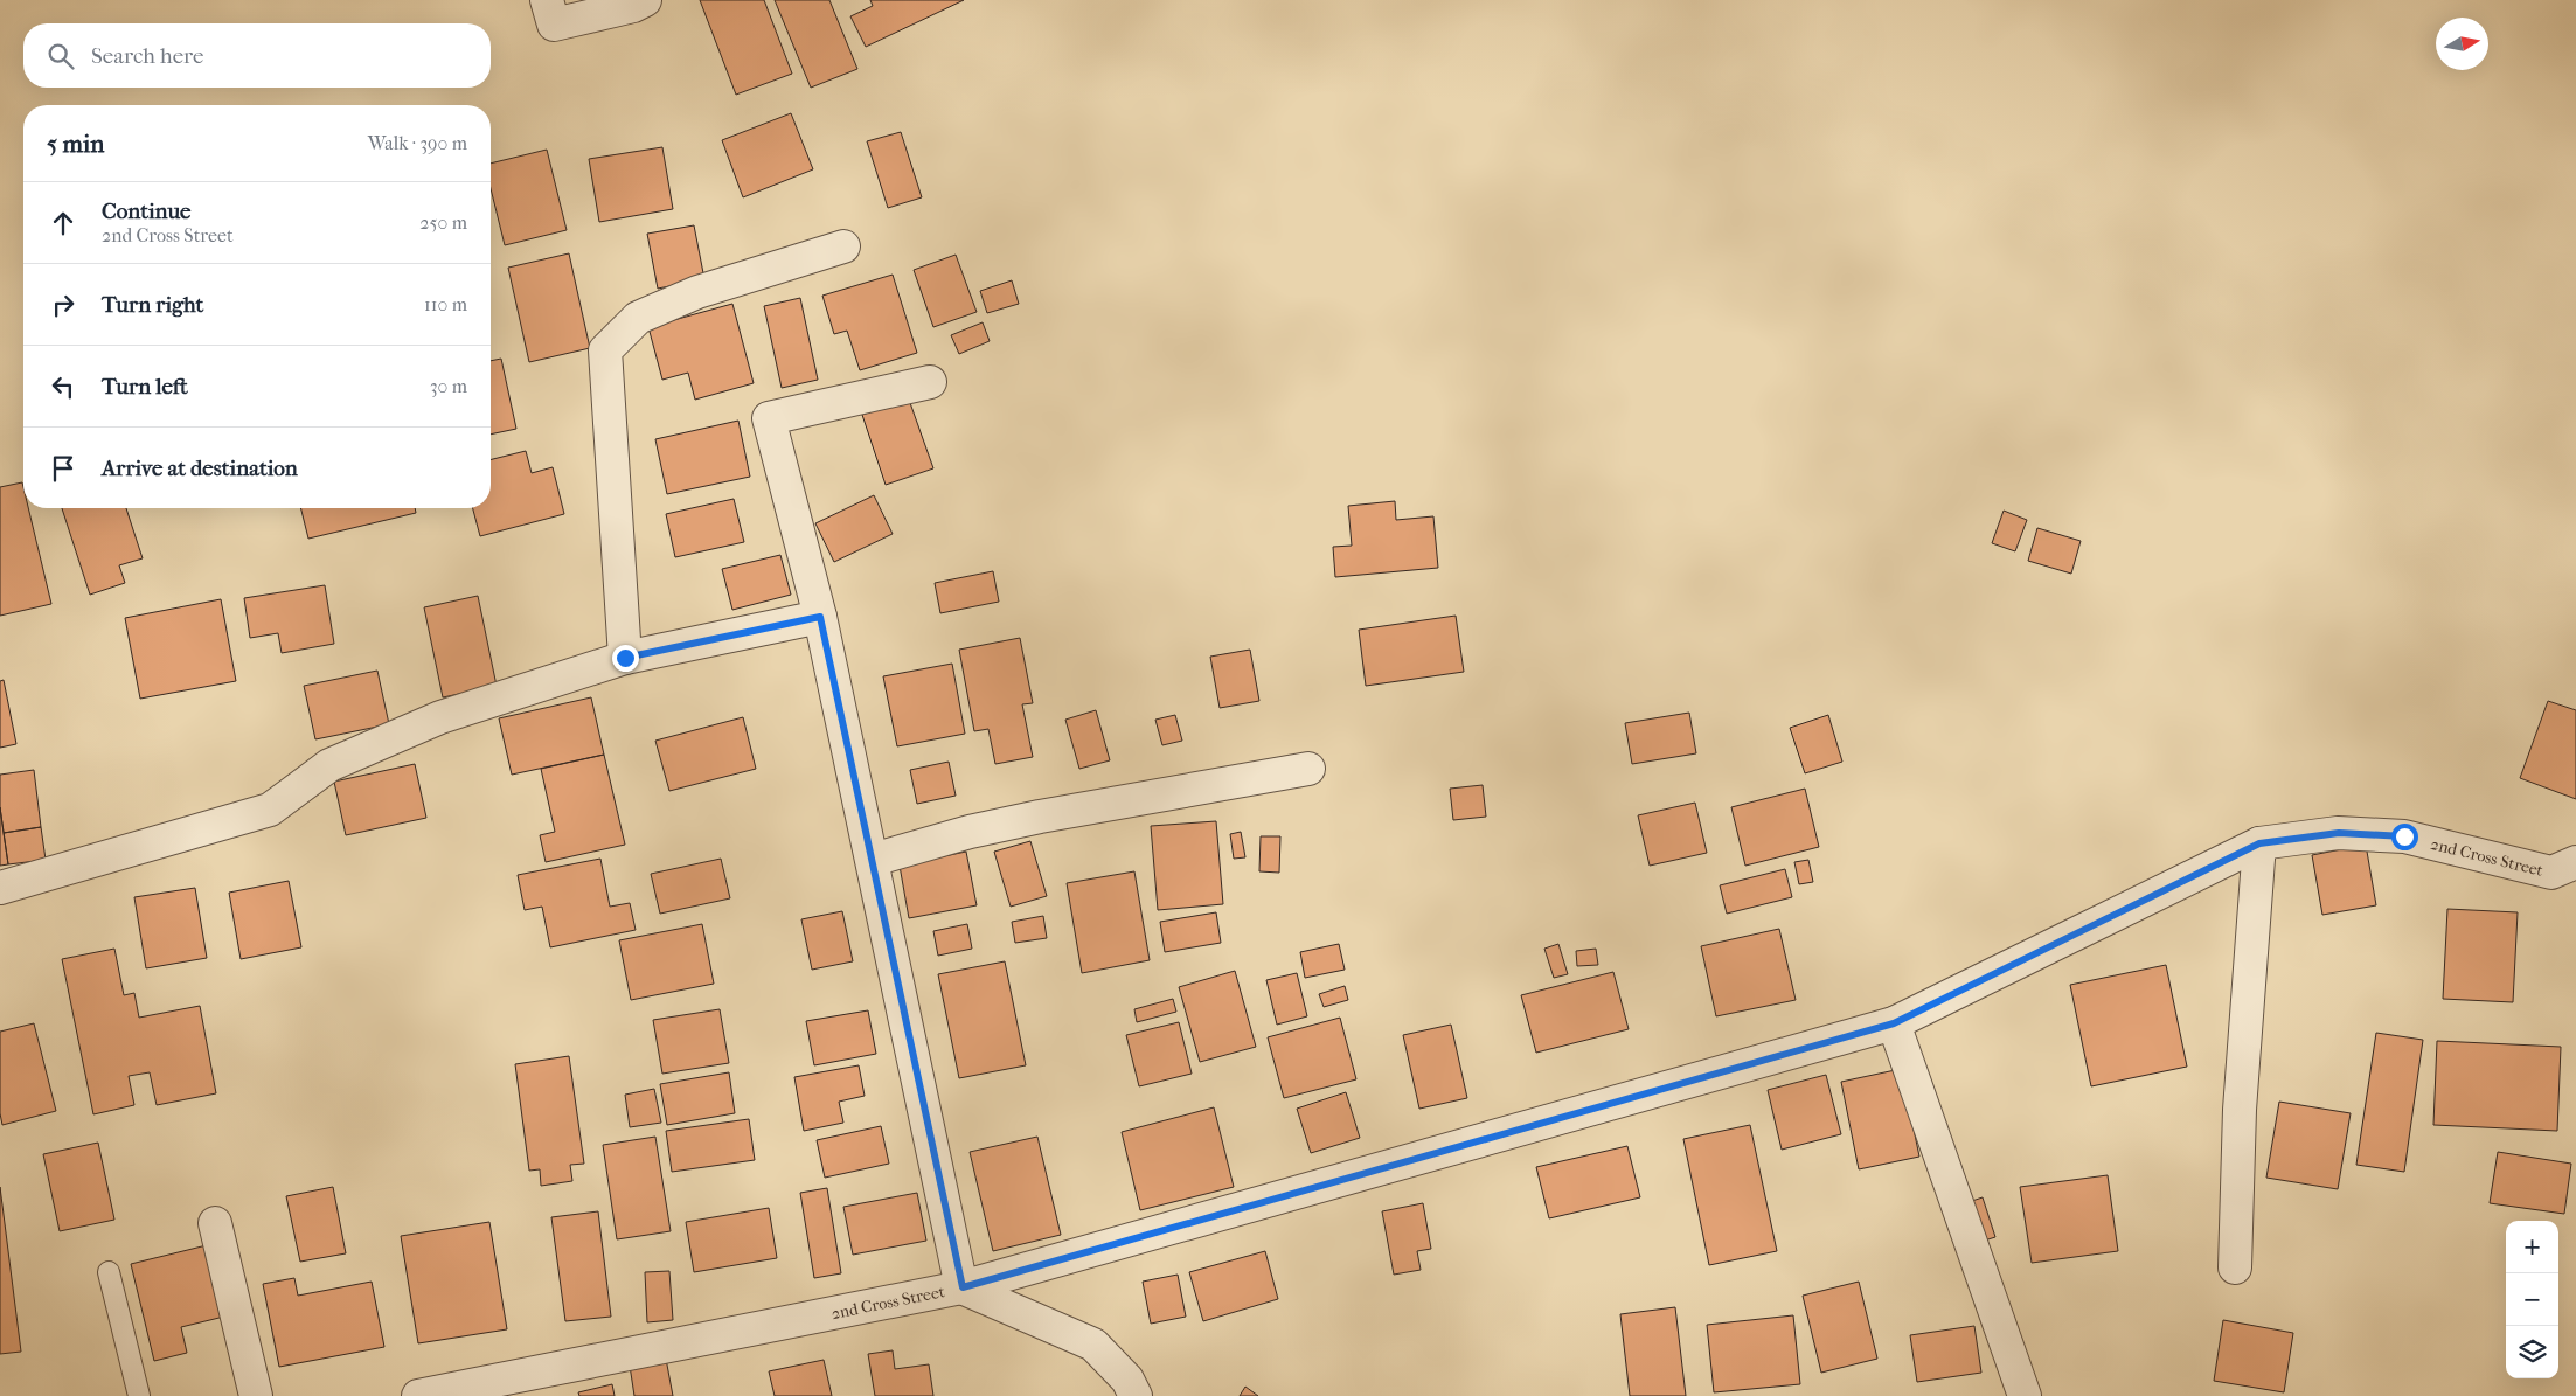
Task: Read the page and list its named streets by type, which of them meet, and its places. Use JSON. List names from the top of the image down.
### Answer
{
  "streets": {
    "street": ["2nd Cross Street"]
  },
  "north": "right",
  "page": {
    "search": "Search here",
    "heading": ["5 min", "Walk · 390 m"],
    "list": [
      ["Continue", "2nd Cross Street", "250 m"],
      ["Turn right", "110 m"],
      ["Turn left", "30 m"],
      "Arrive at destination"
    ],
    "map_buttons": ["+", "−"]
  }
}
